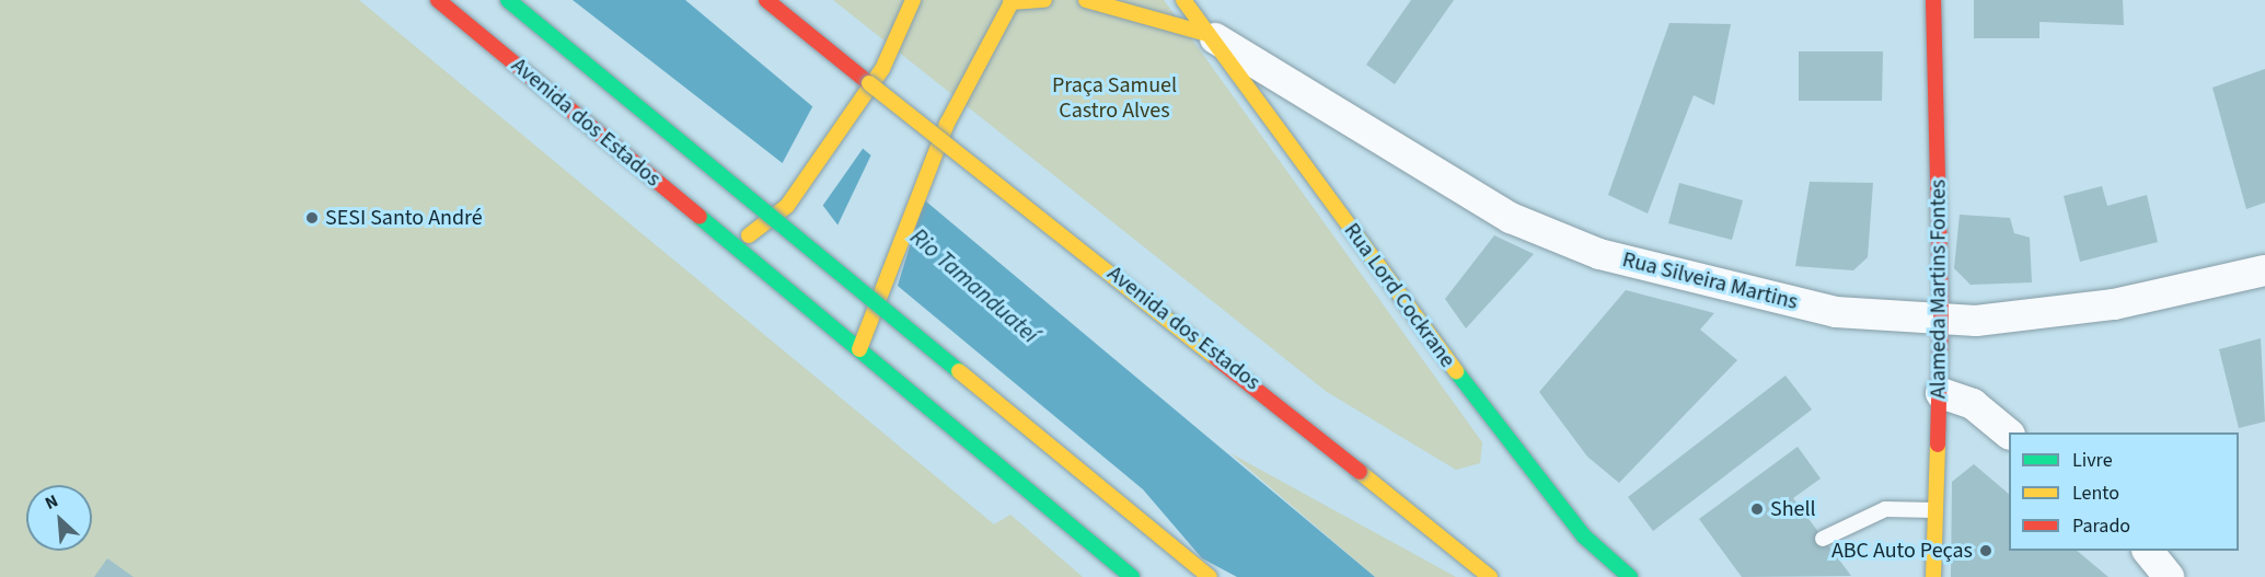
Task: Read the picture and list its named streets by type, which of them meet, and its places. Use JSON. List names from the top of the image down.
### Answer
{
  "streets": {
    "main road": ["Avenida dos Estados", "Alameda Martins Fontes", "Rua Lord Cockrane"],
    "street": ["Rua Silveira Martins"]
  },
  "crossings": [
    ["Rua Silveira Martins", "Alameda Martins Fontes"],
    ["Rua Silveira Martins", "Rua Lord Cockrane"]
  ],
  "water": ["Rio Tamanduateí"],
  "parks": ["Praça Samuel Castro Alves"],
  "places": ["SESI Santo André", "Shell", "ABC Auto Peças"],
  "legend": ["Livre", "Lento", "Parado"],
  "north": "top left"
}
